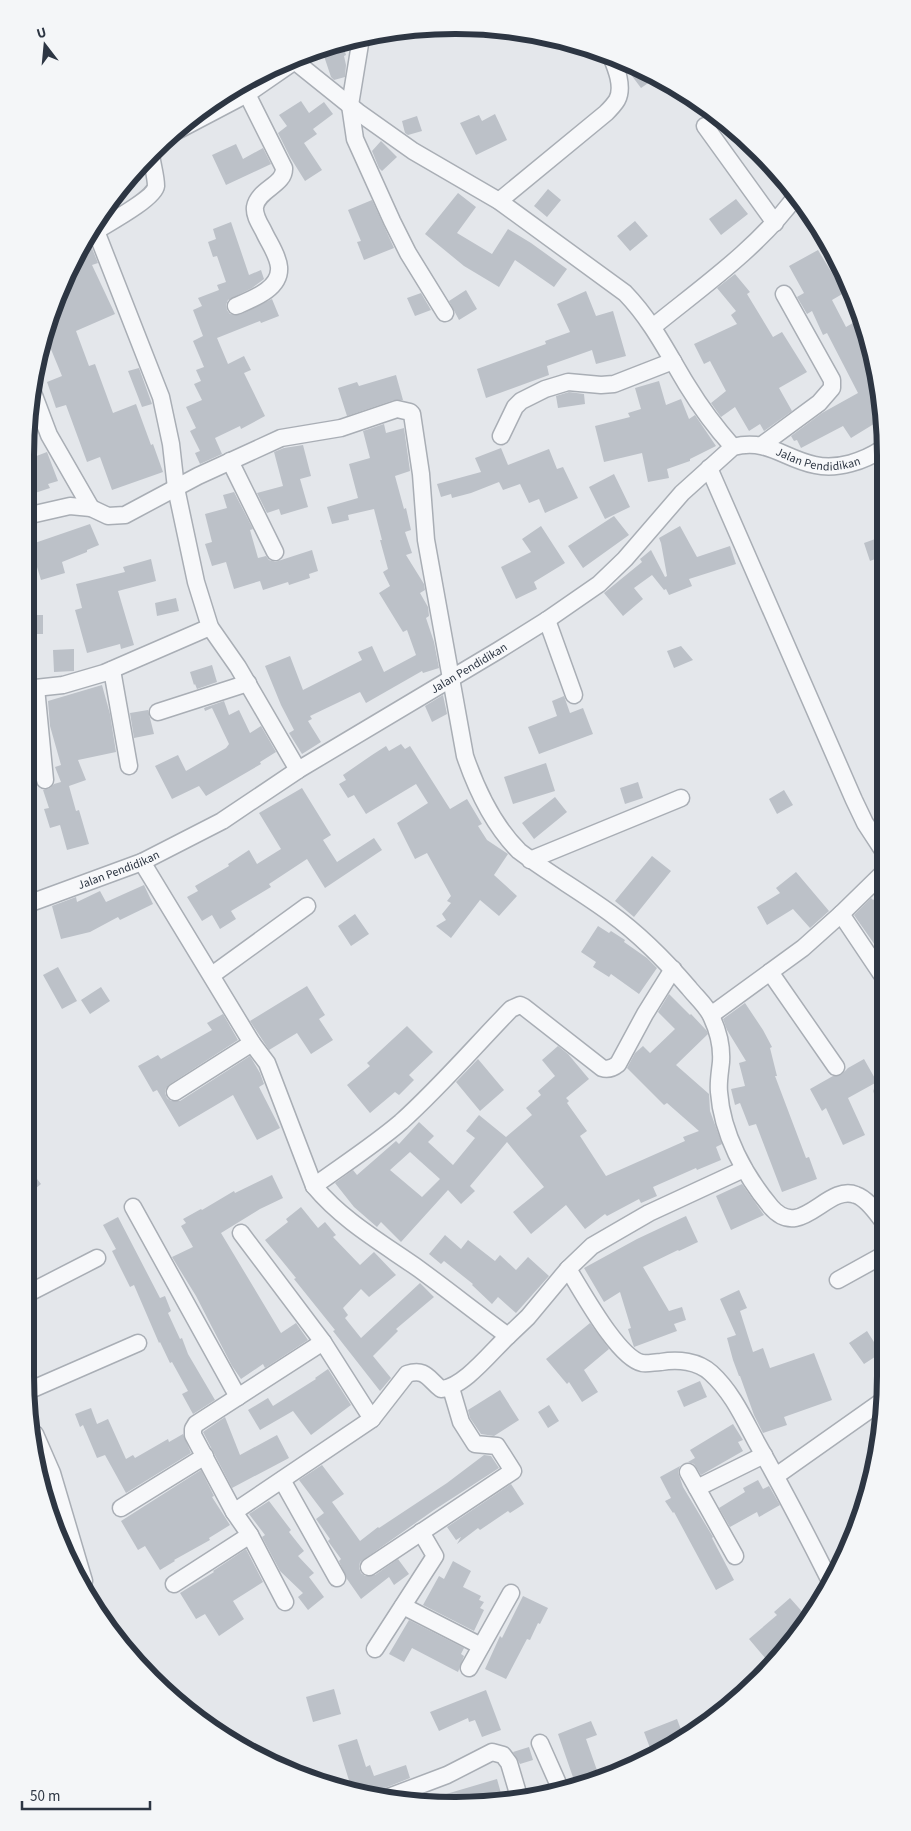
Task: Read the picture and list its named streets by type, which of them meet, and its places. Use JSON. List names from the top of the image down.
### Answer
{
  "streets": {
    "street": ["Jalan Pendidikan"]
  },
  "scale_bar": "50 m",
  "north": "top"
}
